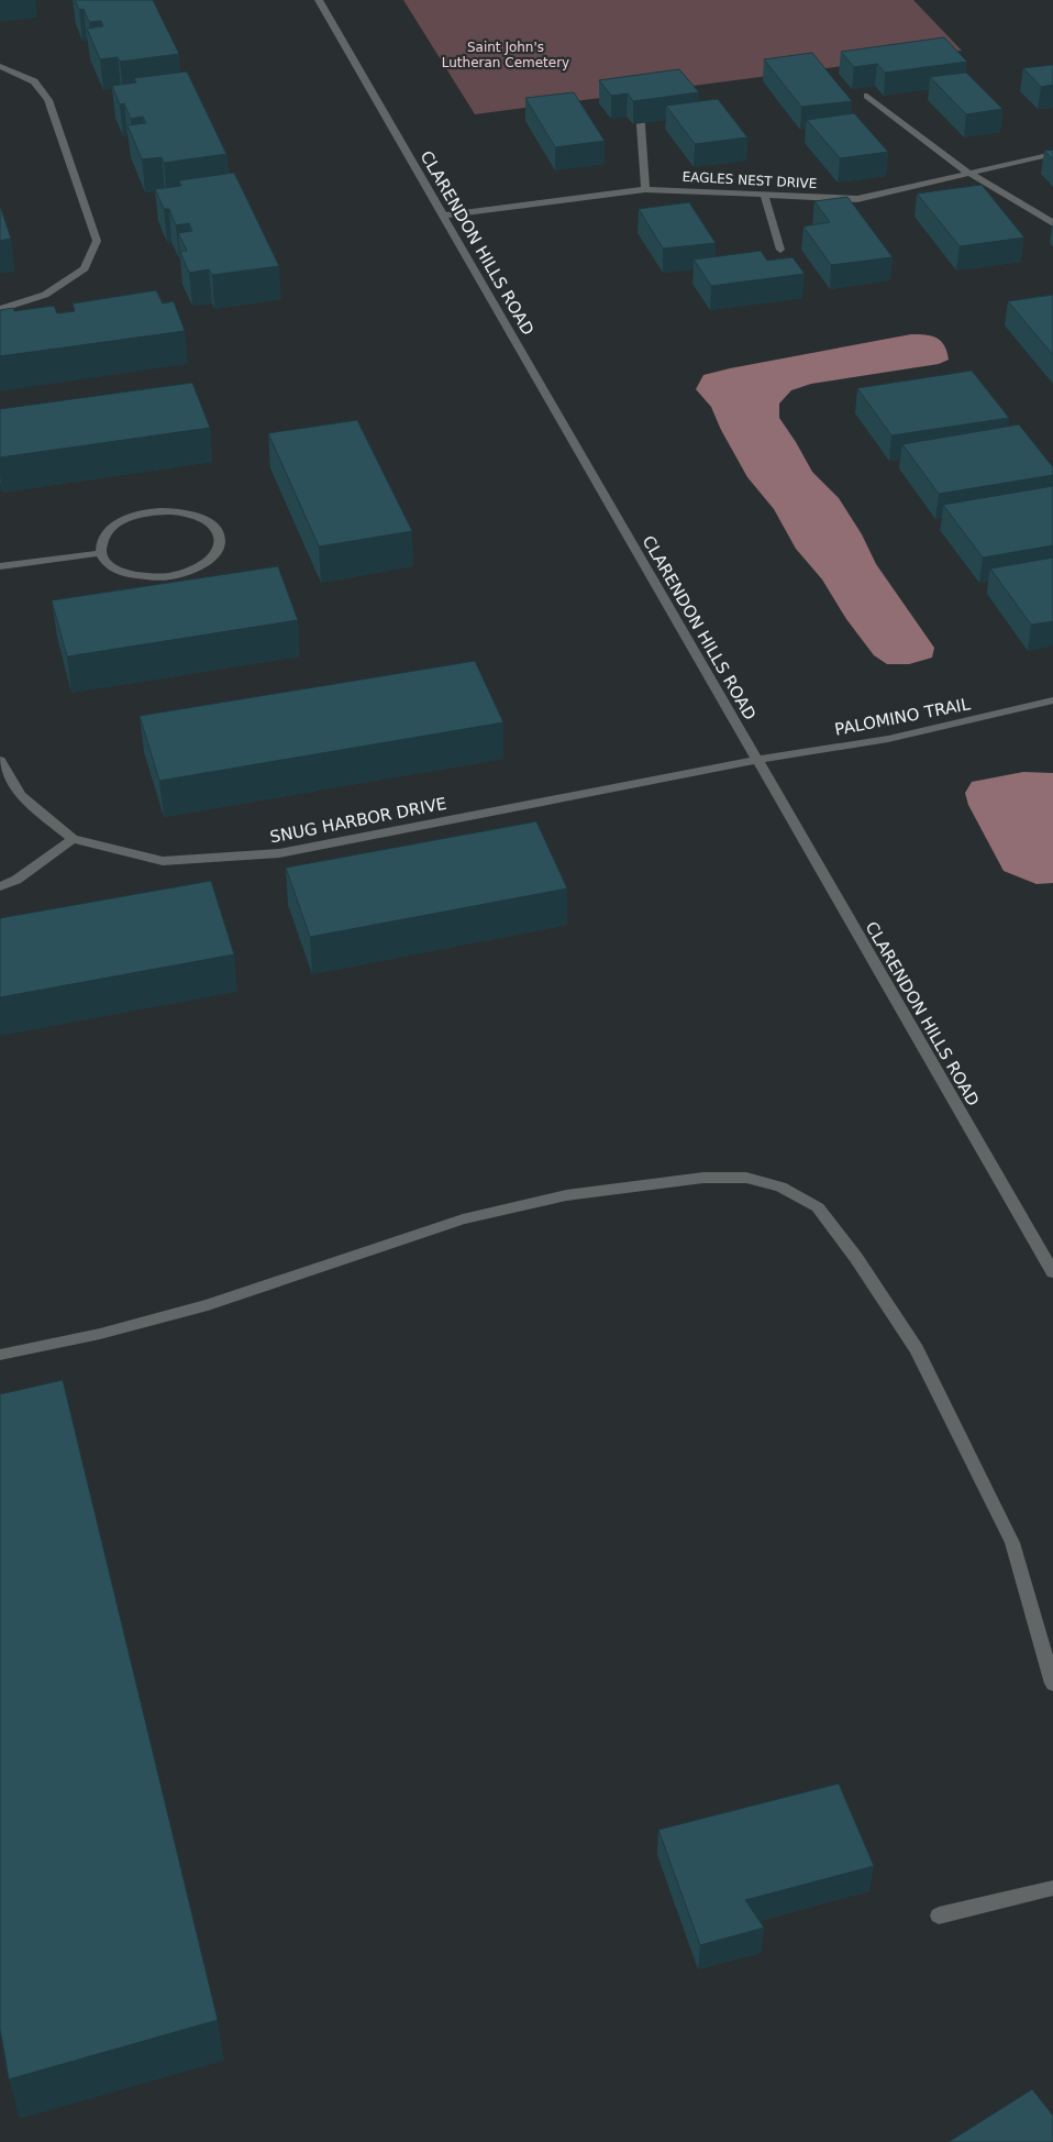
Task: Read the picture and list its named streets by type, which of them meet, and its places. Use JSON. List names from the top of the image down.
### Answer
{
  "streets": {
    "street": [
      "EAGLES NEST DRIVE",
      "CLARENDON HILLS ROAD",
      "PALOMINO TRAIL",
      "SNUG HARBOR DRIVE"
    ]
  },
  "crossings": [
    ["EAGLES NEST DRIVE", "CLARENDON HILLS ROAD"],
    ["CLARENDON HILLS ROAD", "PALOMINO TRAIL"],
    ["CLARENDON HILLS ROAD", "SNUG HARBOR DRIVE"],
    ["PALOMINO TRAIL", "SNUG HARBOR DRIVE"]
  ],
  "parks": ["Saint John's Lutheran Cemetery"]
}
